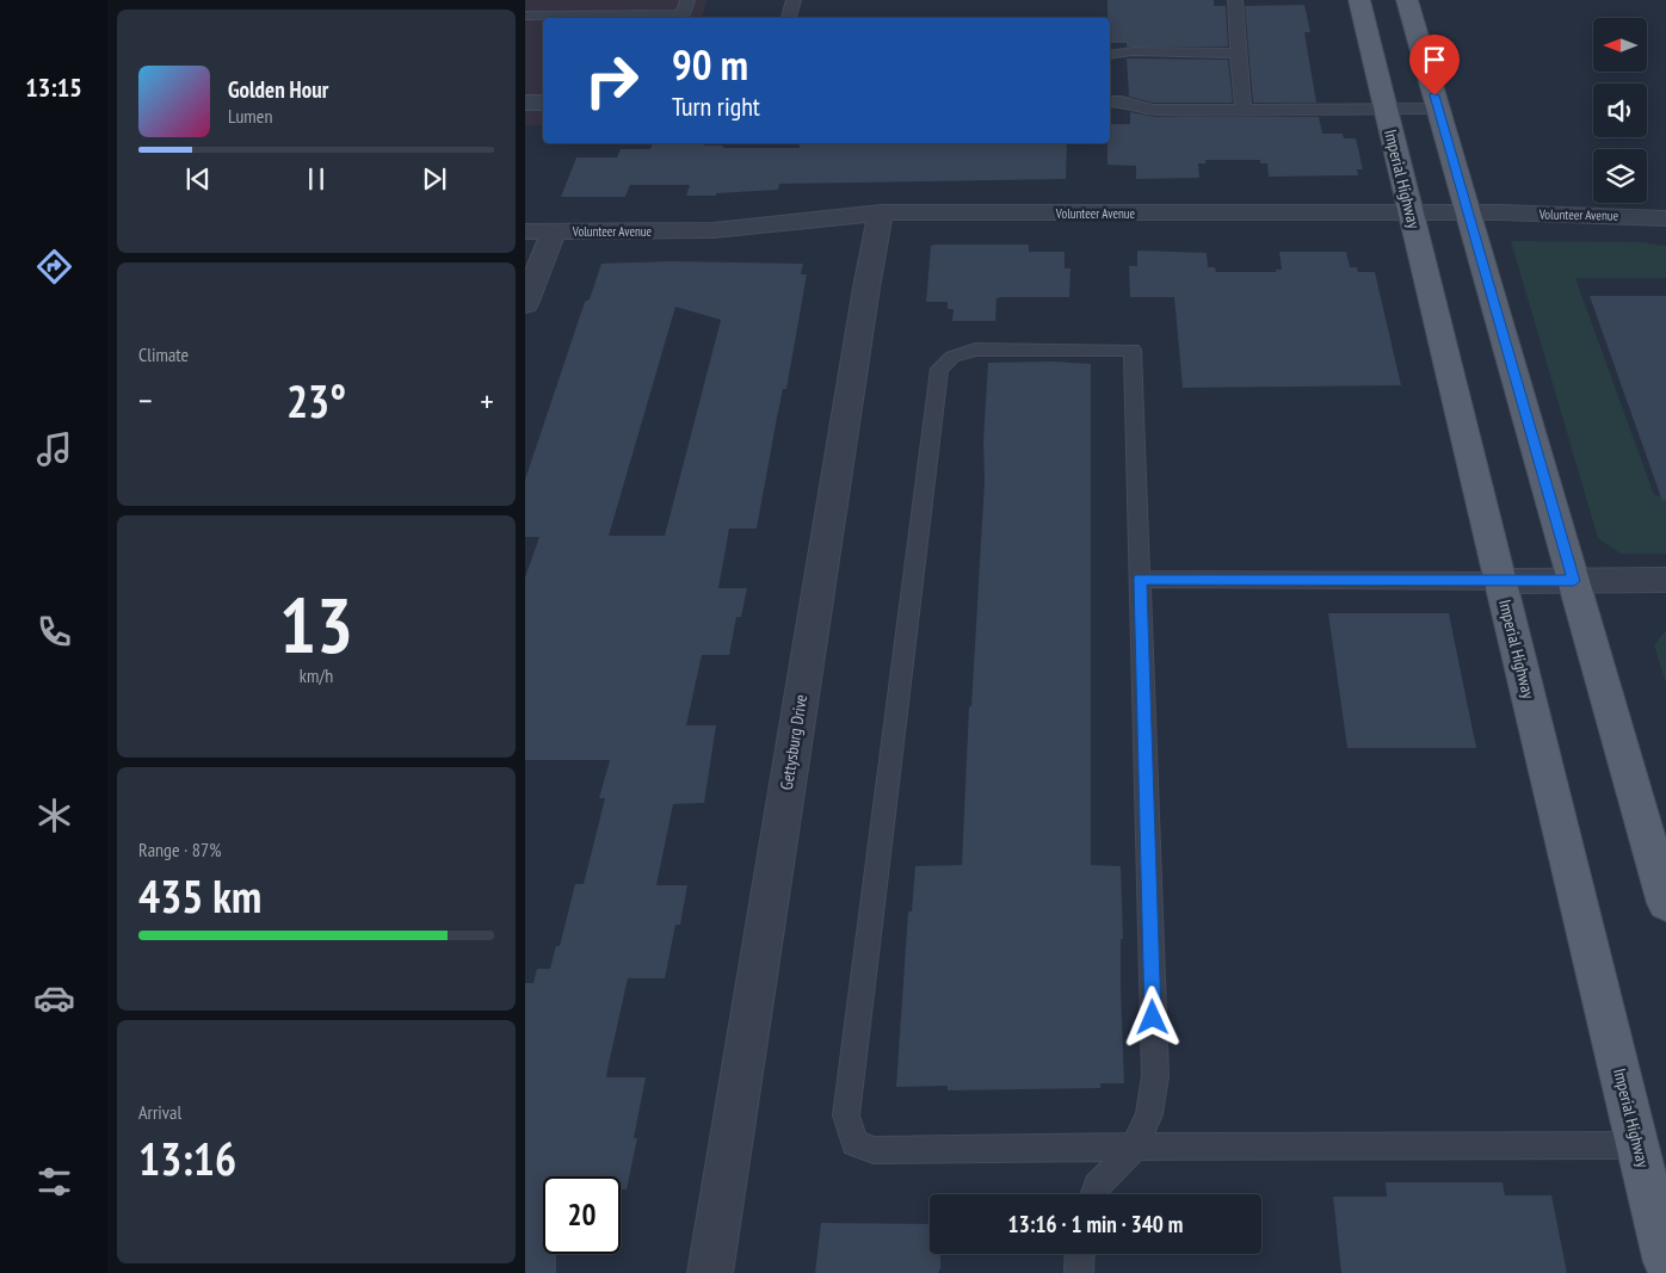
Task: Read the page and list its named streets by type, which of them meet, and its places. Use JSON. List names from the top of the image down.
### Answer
{
  "streets": {
    "main road": ["Imperial Highway"],
    "street": ["Volunteer Avenue", "Gettysburg Drive"]
  },
  "crossings": [
    ["Imperial Highway", "Volunteer Avenue"],
    ["Volunteer Avenue", "Gettysburg Drive"]
  ],
  "north": "left",
  "page": {
    "tabs": "13:15",
    "turn": ["90 m", "Turn right"],
    "song": ["Golden Hour", "Lumen"],
    "tile": [
      "Climate",
      ["13", "km/h"],
      ["Range · 87%", "435 km"],
      ["Arrival", "13:16"]
    ],
    "heat": ["−", "23°", "+"],
    "limit": "20",
    "trip": "13:16 · 1 min · 340 m"
  }
}
